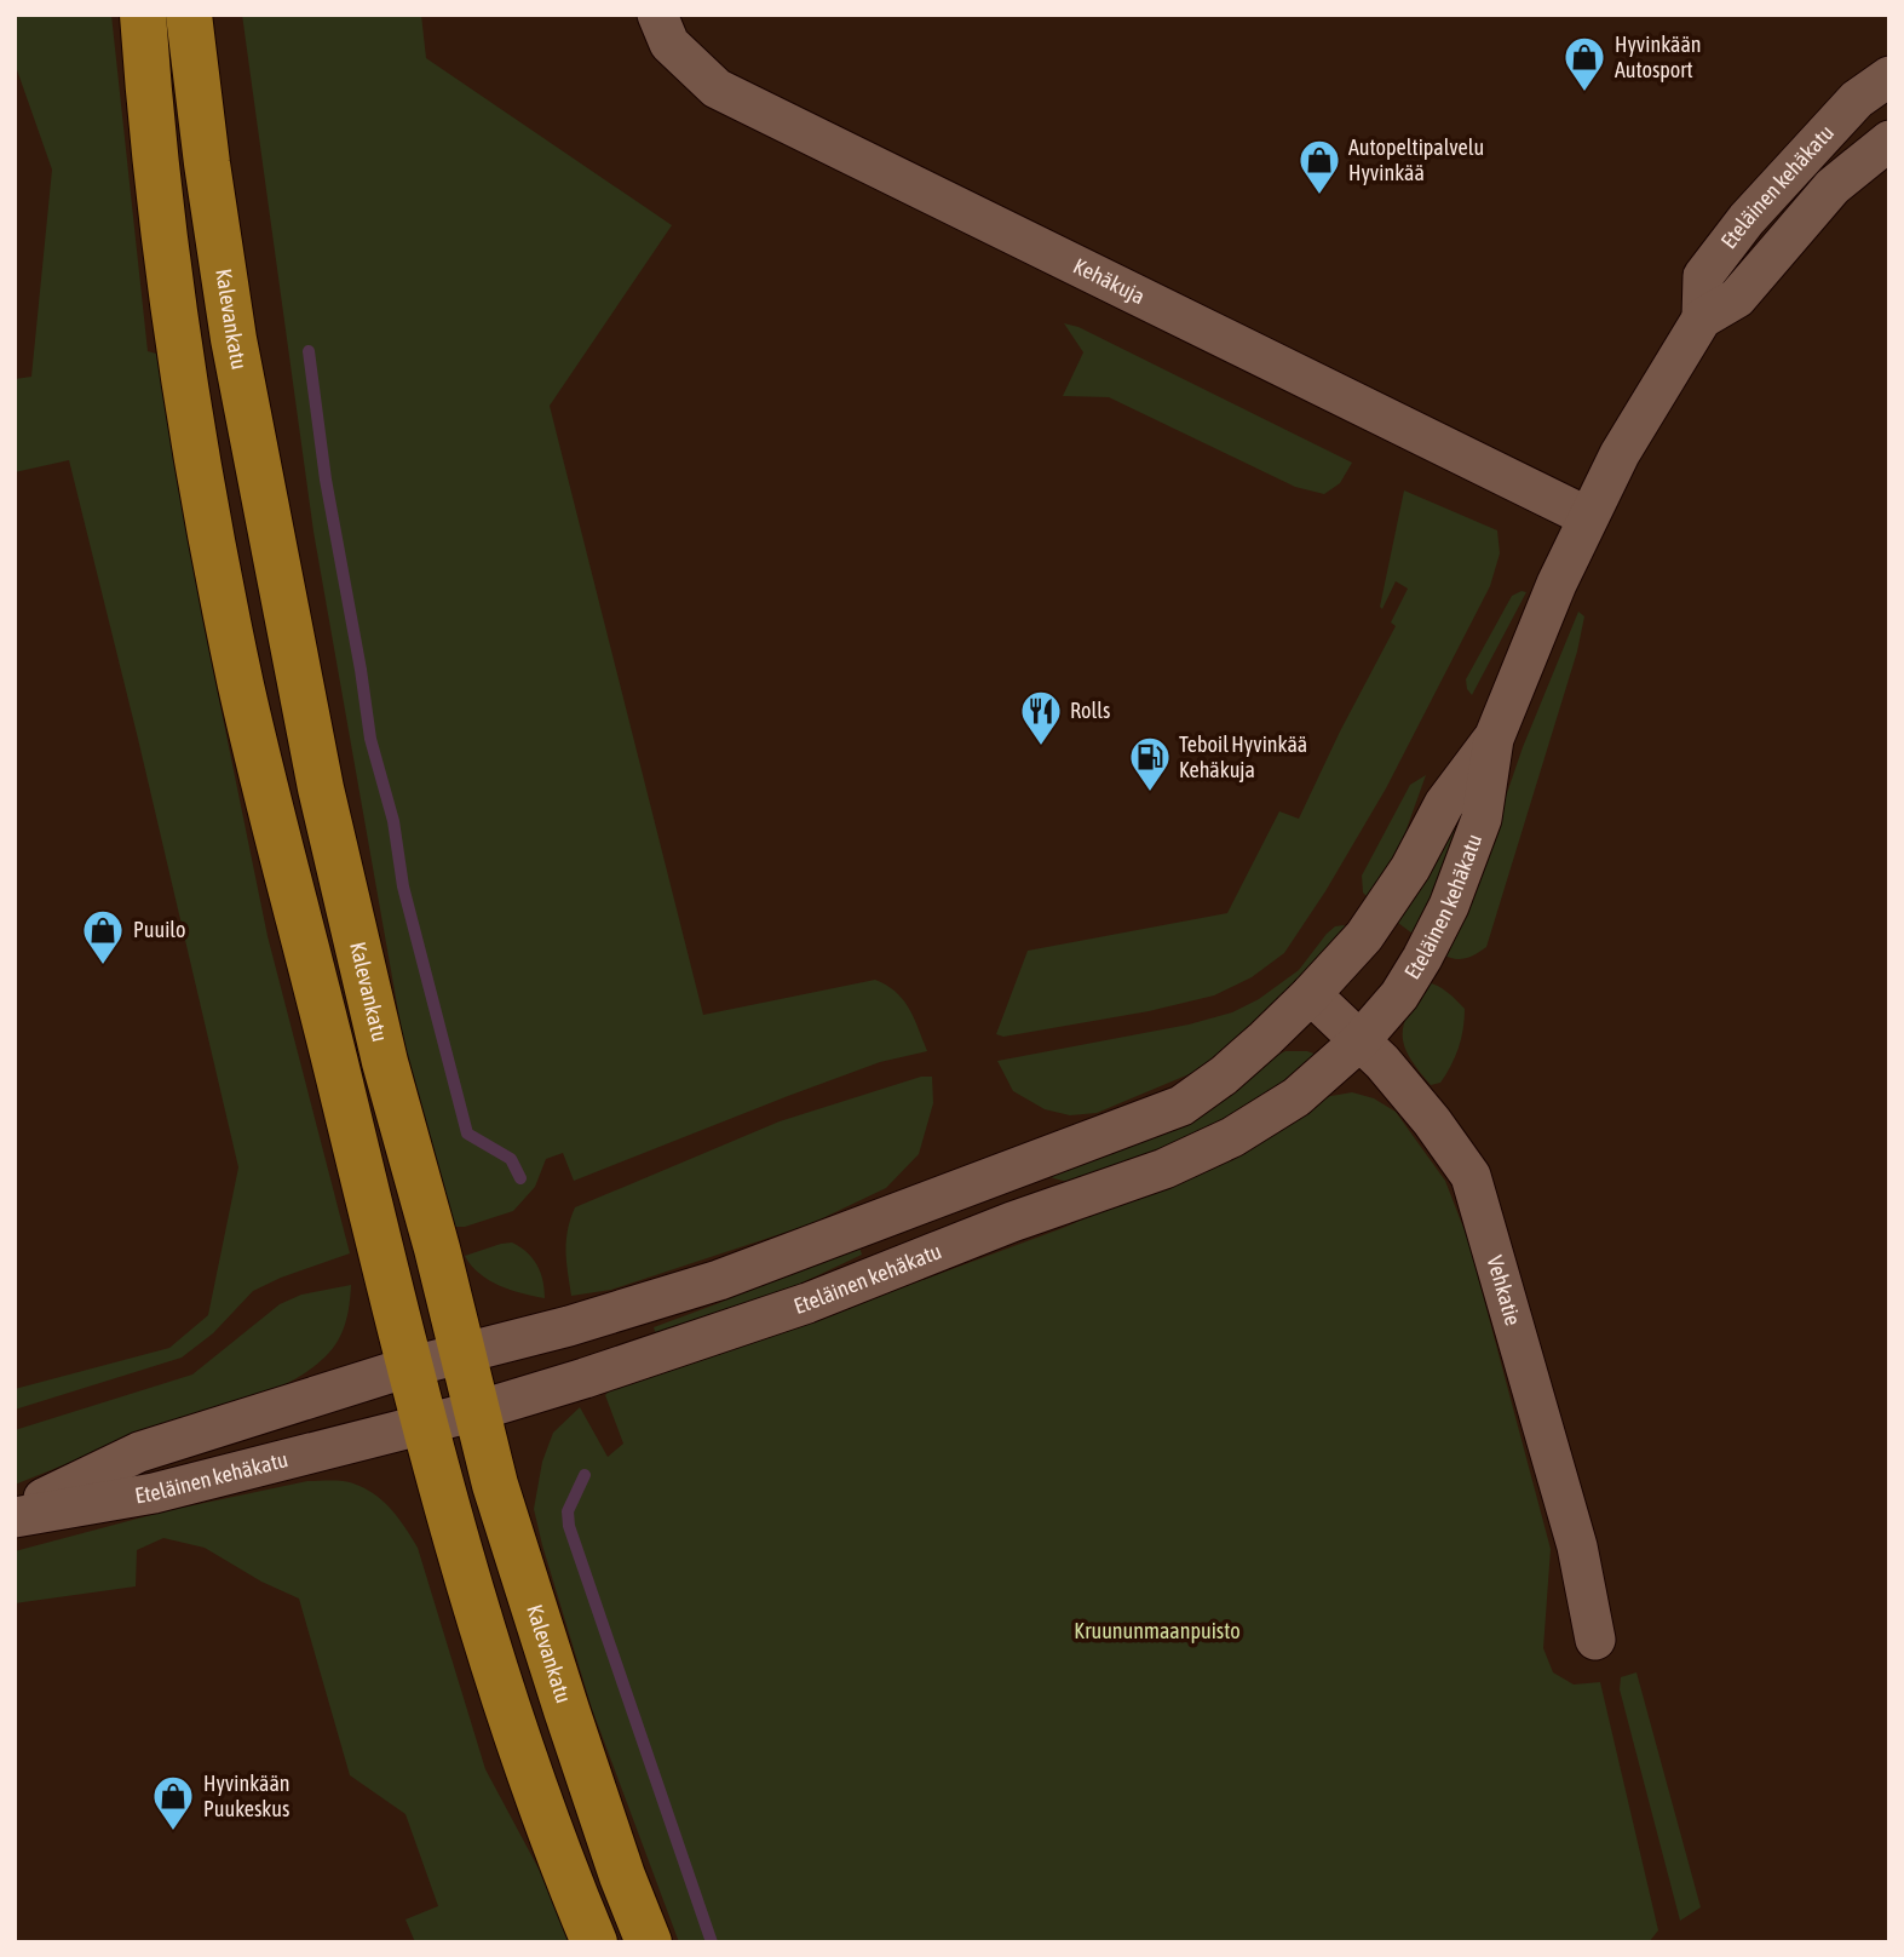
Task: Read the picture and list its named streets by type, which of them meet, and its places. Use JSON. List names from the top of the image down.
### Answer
{
  "streets": {
    "main road": ["Kalevankatu"],
    "street": ["Eteläinen kehäkatu", "Kehäkuja", "Vehkatie"]
  },
  "crossings": [
    ["Eteläinen kehäkatu", "Kehäkuja"],
    ["Eteläinen kehäkatu", "Kalevankatu"],
    ["Eteläinen kehäkatu", "Vehkatie"]
  ],
  "parks": ["Kruununmaanpuisto"],
  "places": {
    "shop": [
      "Hyvinkään Autosport",
      "Autopeltipalvelu Hyvinkää",
      "Puuilo",
      "Hyvinkään Puukeskus"
    ],
    "restaurant": ["Rolls"],
    "fuel station": ["Teboil Hyvinkää Kehäkuja"]
  }
}
